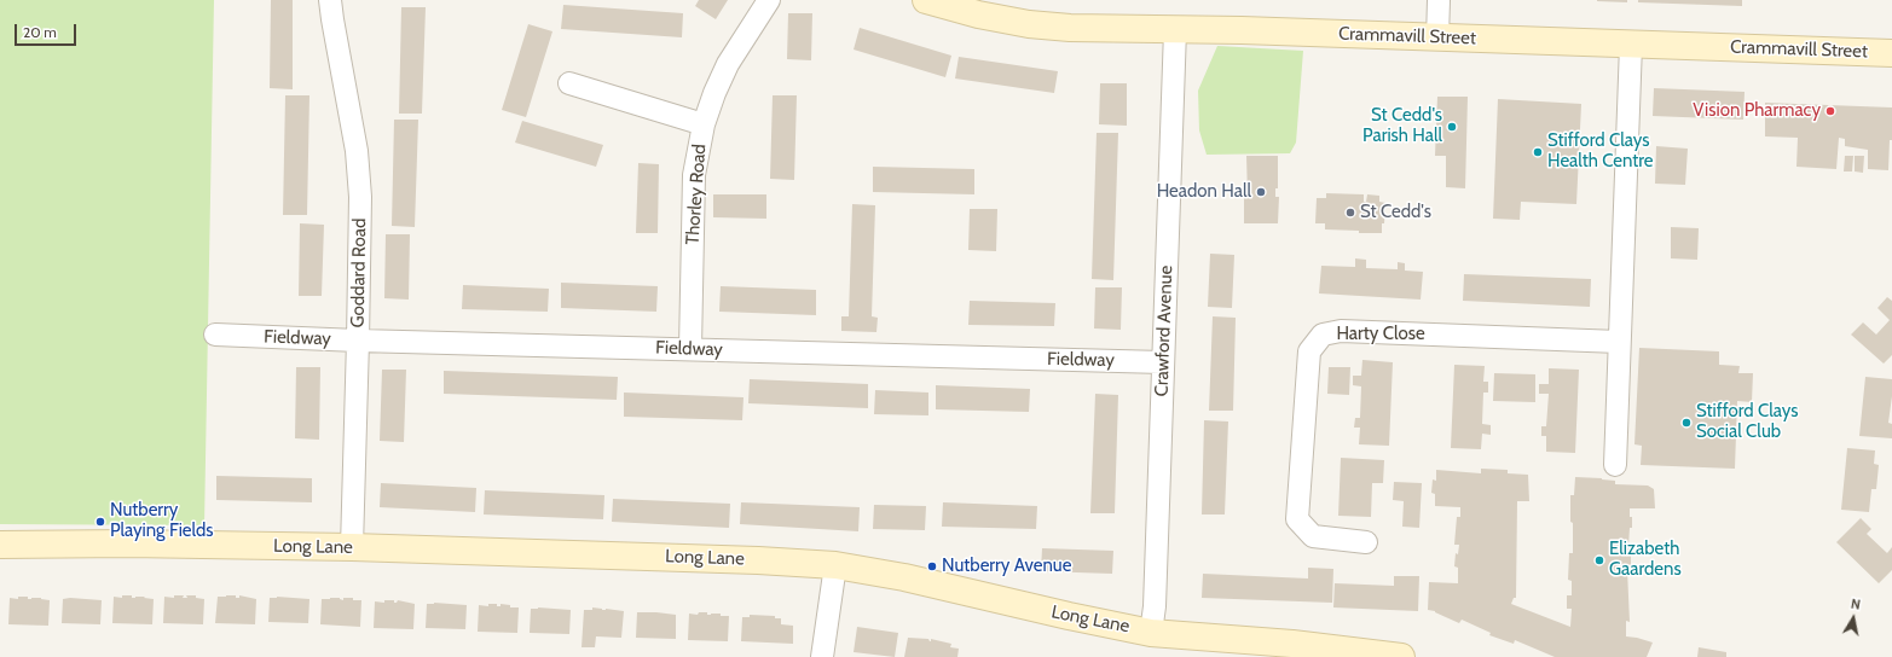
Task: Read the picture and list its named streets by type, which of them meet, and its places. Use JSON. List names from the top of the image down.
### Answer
{
  "streets": {
    "street": [
      "Crammavill Street",
      "Thorley Road",
      "Goddard Road",
      "Crawford Avenue",
      "Harty Close",
      "Fieldway",
      "Long Lane"
    ]
  },
  "crossings": [
    ["Crammavill Street", "Crawford Avenue"],
    ["Thorley Road", "Fieldway"],
    ["Goddard Road", "Fieldway"],
    ["Goddard Road", "Long Lane"],
    ["Crawford Avenue", "Fieldway"],
    ["Crawford Avenue", "Long Lane"]
  ],
  "places": [
    "Vision Pharmacy",
    "St Cedd's Parish Hall",
    "Stifford Clays Health Centre",
    "Headon Hall",
    "St Cedd's",
    "Stifford Clays Social Club",
    "Nutberry Playing Fields",
    "Elizabeth Gaardens",
    "Nutberry Avenue"
  ],
  "scale_bar": "20 m",
  "north": "top"
}
